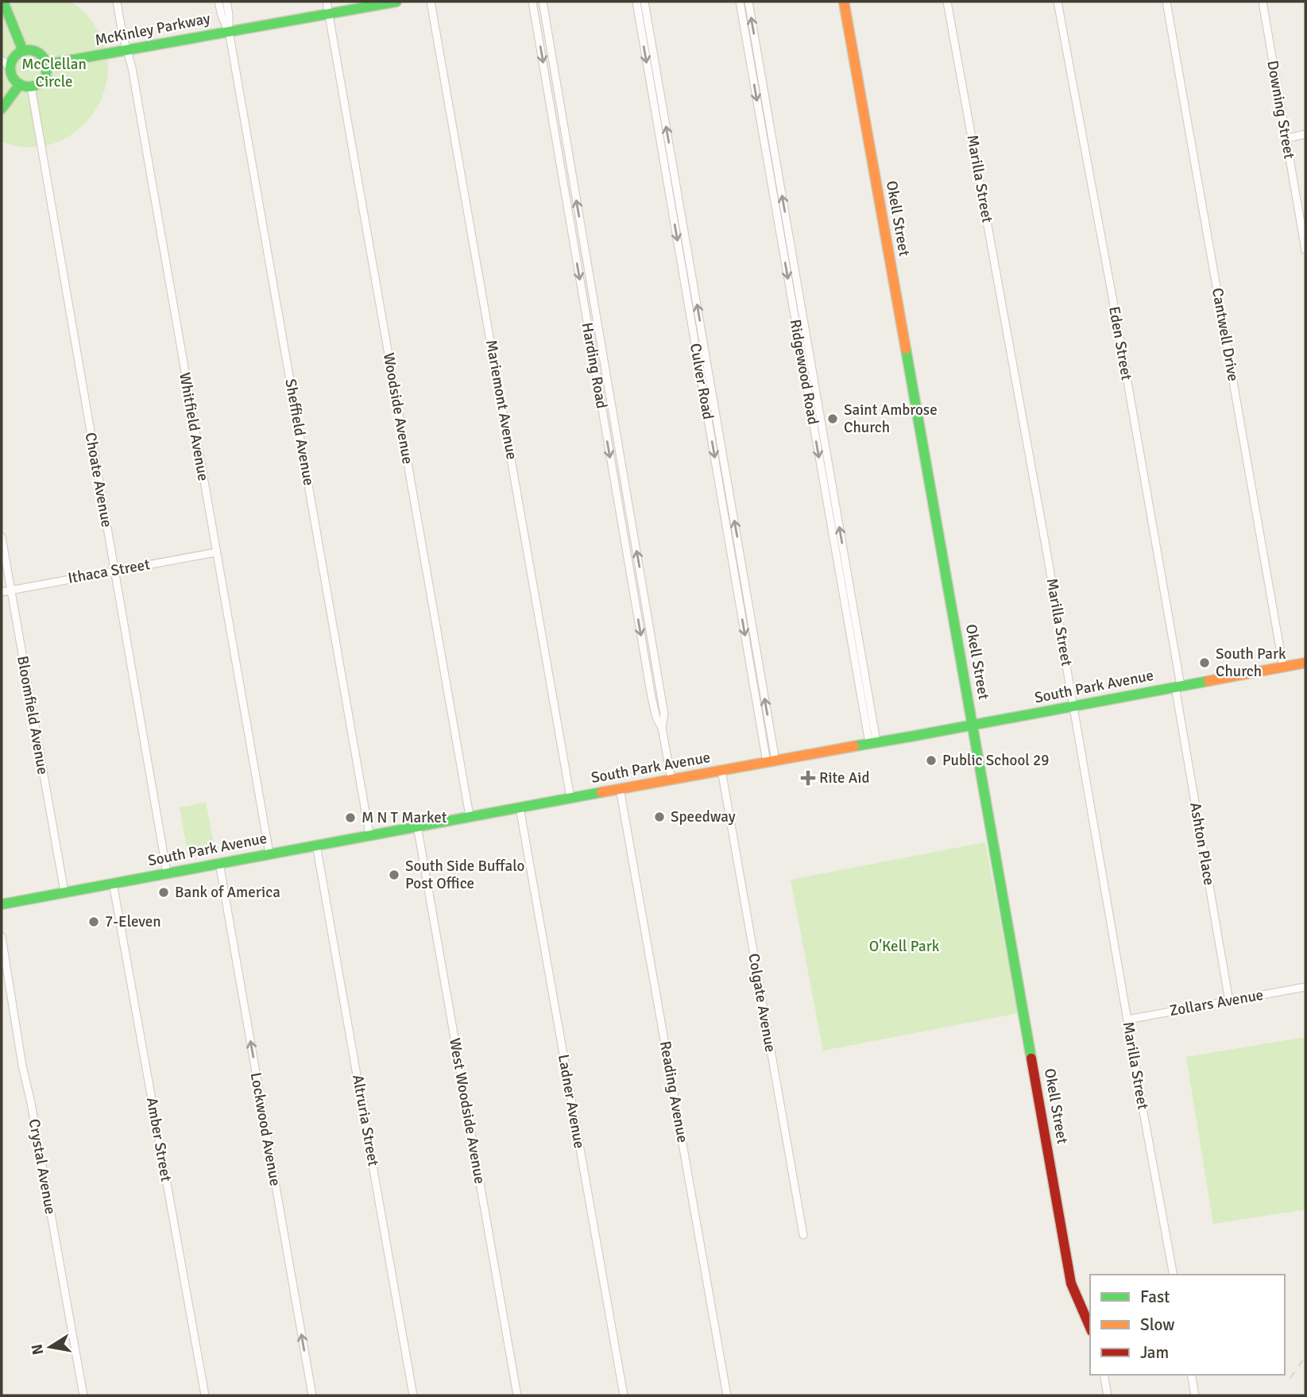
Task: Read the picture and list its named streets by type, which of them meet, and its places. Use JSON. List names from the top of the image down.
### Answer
{
  "streets": {
    "street": [
      "McKinley Parkway",
      "Downing Street",
      "Marilla Street",
      "Okell Street",
      "Cantwell Drive",
      "Eden Street",
      "Harding Road",
      "Ridgewood Road",
      "Culver Road",
      "Mariemont Avenue",
      "Woodside Avenue",
      "Whitfield Avenue",
      "Sheffield Avenue",
      "Choate Avenue",
      "Ithaca Street",
      "South Park Avenue",
      "Bloomfield Avenue",
      "Ashton Place",
      "Colgate Avenue",
      "Zollars Avenue",
      "Reading Avenue",
      "Ladner Avenue",
      "West Woodside Avenue",
      "Altruria Street",
      "Lockwood Avenue",
      "Amber Street",
      "Crystal Avenue"
    ]
  },
  "crossings": [
    ["McKinley Parkway", "Woodside Avenue"],
    ["McKinley Parkway", "Whitfield Avenue"],
    ["McKinley Parkway", "Sheffield Avenue"],
    ["McKinley Parkway", "Choate Avenue"],
    ["Marilla Street", "South Park Avenue"],
    ["Marilla Street", "Zollars Avenue"],
    ["Okell Street", "South Park Avenue"],
    ["Cantwell Drive", "South Park Avenue"],
    ["Eden Street", "South Park Avenue"],
    ["Eden Street", "Ashton Place"],
    ["Harding Road", "South Park Avenue"],
    ["Ridgewood Road", "South Park Avenue"],
    ["Culver Road", "South Park Avenue"],
    ["Mariemont Avenue", "South Park Avenue"],
    ["Woodside Avenue", "South Park Avenue"],
    ["Whitfield Avenue", "Ithaca Street"],
    ["Whitfield Avenue", "South Park Avenue"],
    ["Sheffield Avenue", "South Park Avenue"],
    ["Choate Avenue", "Ithaca Street"],
    ["Choate Avenue", "South Park Avenue"],
    ["Ithaca Street", "Bloomfield Avenue"],
    ["South Park Avenue", "Bloomfield Avenue"],
    ["South Park Avenue", "Ashton Place"],
    ["South Park Avenue", "Colgate Avenue"],
    ["South Park Avenue", "Reading Avenue"],
    ["South Park Avenue", "Ladner Avenue"],
    ["South Park Avenue", "West Woodside Avenue"],
    ["South Park Avenue", "Altruria Street"],
    ["South Park Avenue", "Lockwood Avenue"],
    ["South Park Avenue", "Amber Street"],
    ["Ashton Place", "Zollars Avenue"]
  ],
  "one_way": ["Lockwood Avenue"],
  "parks": ["McClellan Circle", "O'Kell Park"],
  "places": {
    "other": [
      "Saint Ambrose Church",
      "South Park Church",
      "Public School 29",
      "Speedway",
      "M N T Market",
      "South Side Buffalo Post Office",
      "Bank of America",
      "7-Eleven"
    ],
    "health": ["Rite Aid"]
  },
  "legend": ["Fast", "Slow", "Jam"],
  "north": "left"
}
